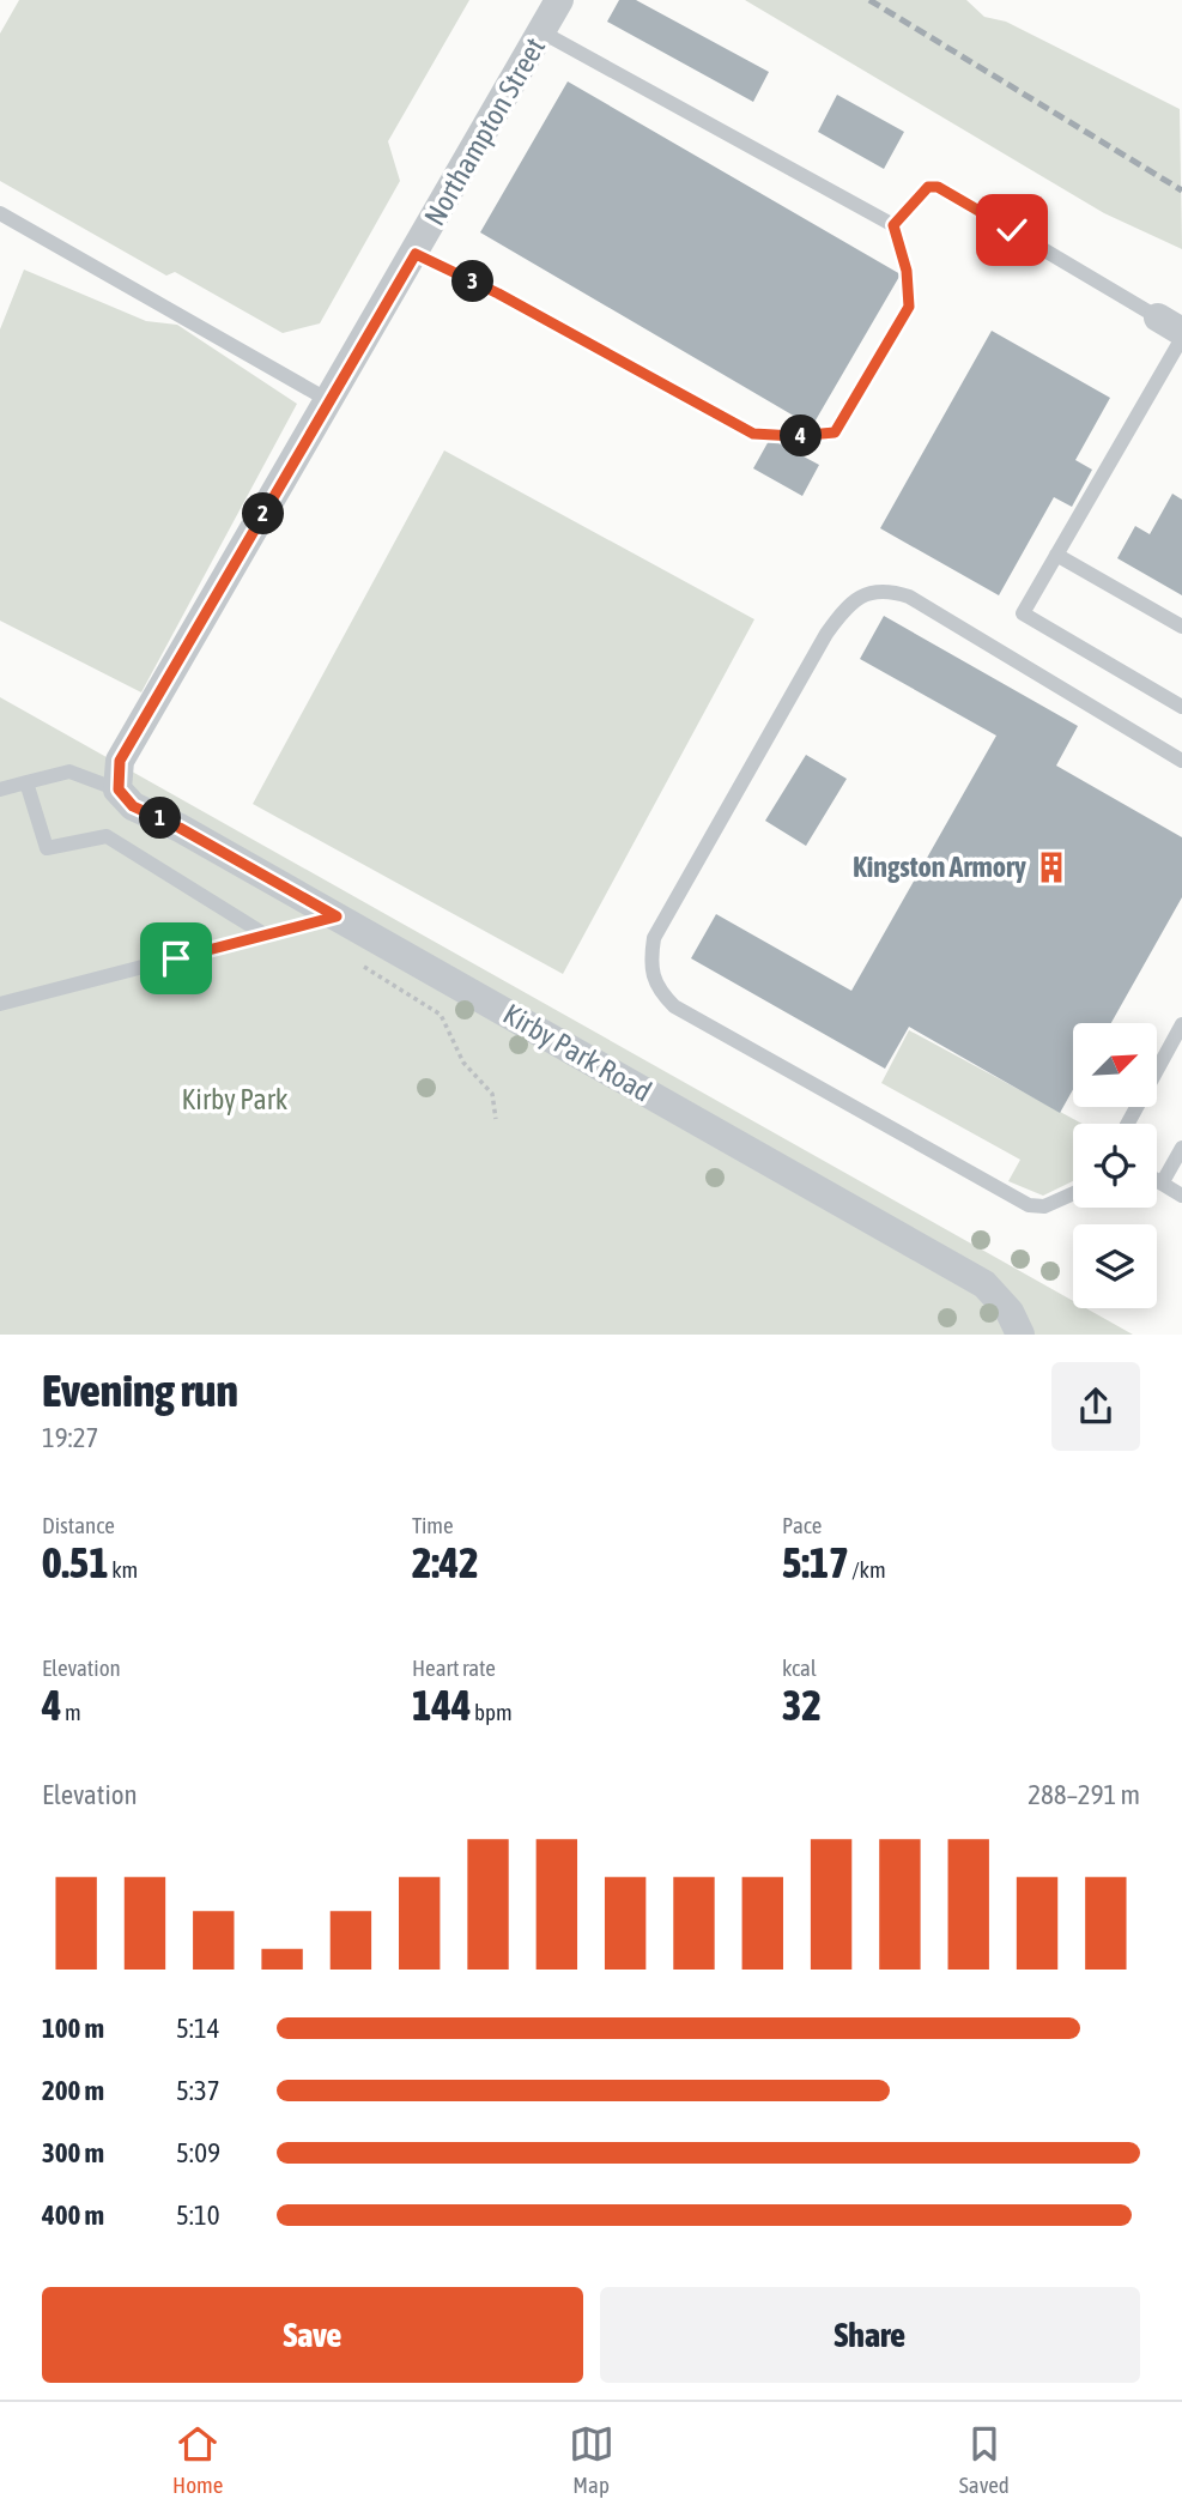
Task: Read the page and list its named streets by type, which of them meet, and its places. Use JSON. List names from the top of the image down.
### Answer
{
  "streets": {
    "street": ["Northampton Street", "Kirby Park Road"]
  },
  "crossings": [
    ["Northampton Street", "Kirby Park Road"]
  ],
  "parks": ["Kirby Park"],
  "places": {
    "building": ["Kingston Armory"]
  },
  "north": "top right",
  "page": {
    "pins": [
      "3",
      "4",
      "2",
      "1"
    ],
    "heading": ["Evening run", "19:27"],
    "stats": [
      ["Distance", "0.51 km"],
      ["Time", "2:42"],
      ["Pace", "5:17 /km"],
      ["Elevation", "4 m"],
      ["Heart rate", "144 bpm"],
      ["kcal", "32"]
    ],
    "chart": ["Elevation", "288–291 m"],
    "list": [
      {
        "name": "100 m",
        "note": "5:14"
      },
      {
        "name": "200 m",
        "note": "5:37"
      },
      {
        "name": "300 m",
        "note": "5:09"
      },
      {
        "name": "400 m",
        "note": "5:10"
      }
    ],
    "buttons": ["Save", "Share"],
    "tabs": ["Home", "Map", "Saved"]
  }
}
